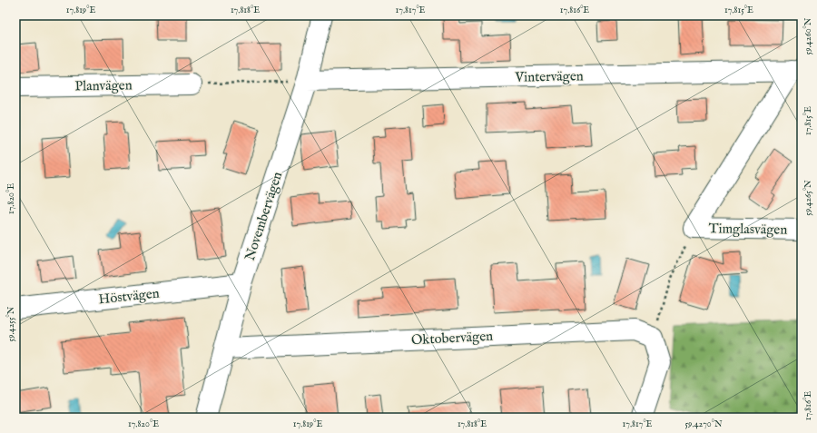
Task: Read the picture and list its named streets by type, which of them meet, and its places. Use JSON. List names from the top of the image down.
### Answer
{
  "streets": {
    "street": [
      "Vintervägen",
      "Planvägen",
      "Novembervägen",
      "Timglasvägen",
      "Höstvägen",
      "Oktobervägen"
    ]
  },
  "crossings": [
    ["Vintervägen", "Novembervägen"],
    ["Vintervägen", "Timglasvägen"],
    ["Novembervägen", "Höstvägen"],
    ["Novembervägen", "Oktobervägen"]
  ],
  "coordinates": [
    "17.819°E",
    "17.818°E",
    "17.817°E",
    "17.816°E",
    "17.815°E",
    "59.4260°N",
    "59.4265°N",
    "17.820°E",
    "59.4255°N",
    "59.4270°N"
  ]
}
